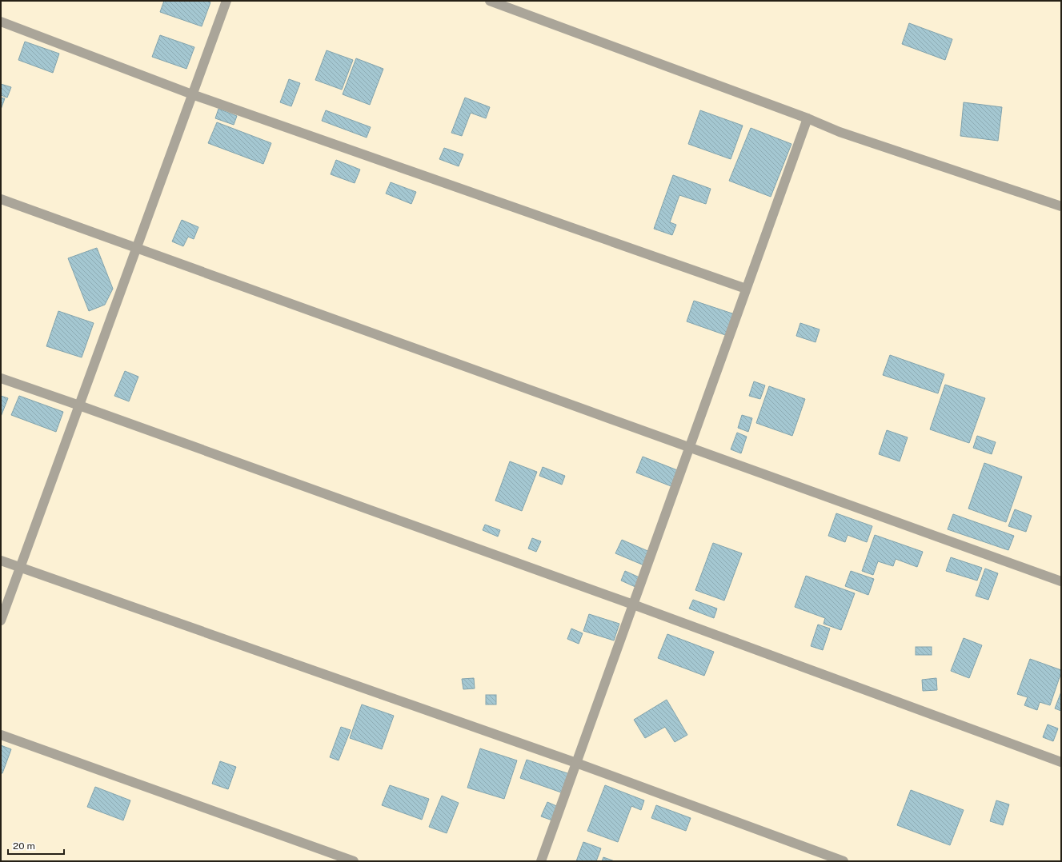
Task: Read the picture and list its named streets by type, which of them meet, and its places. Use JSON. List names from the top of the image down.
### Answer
{
  "scale_bar": "20 m"
}
